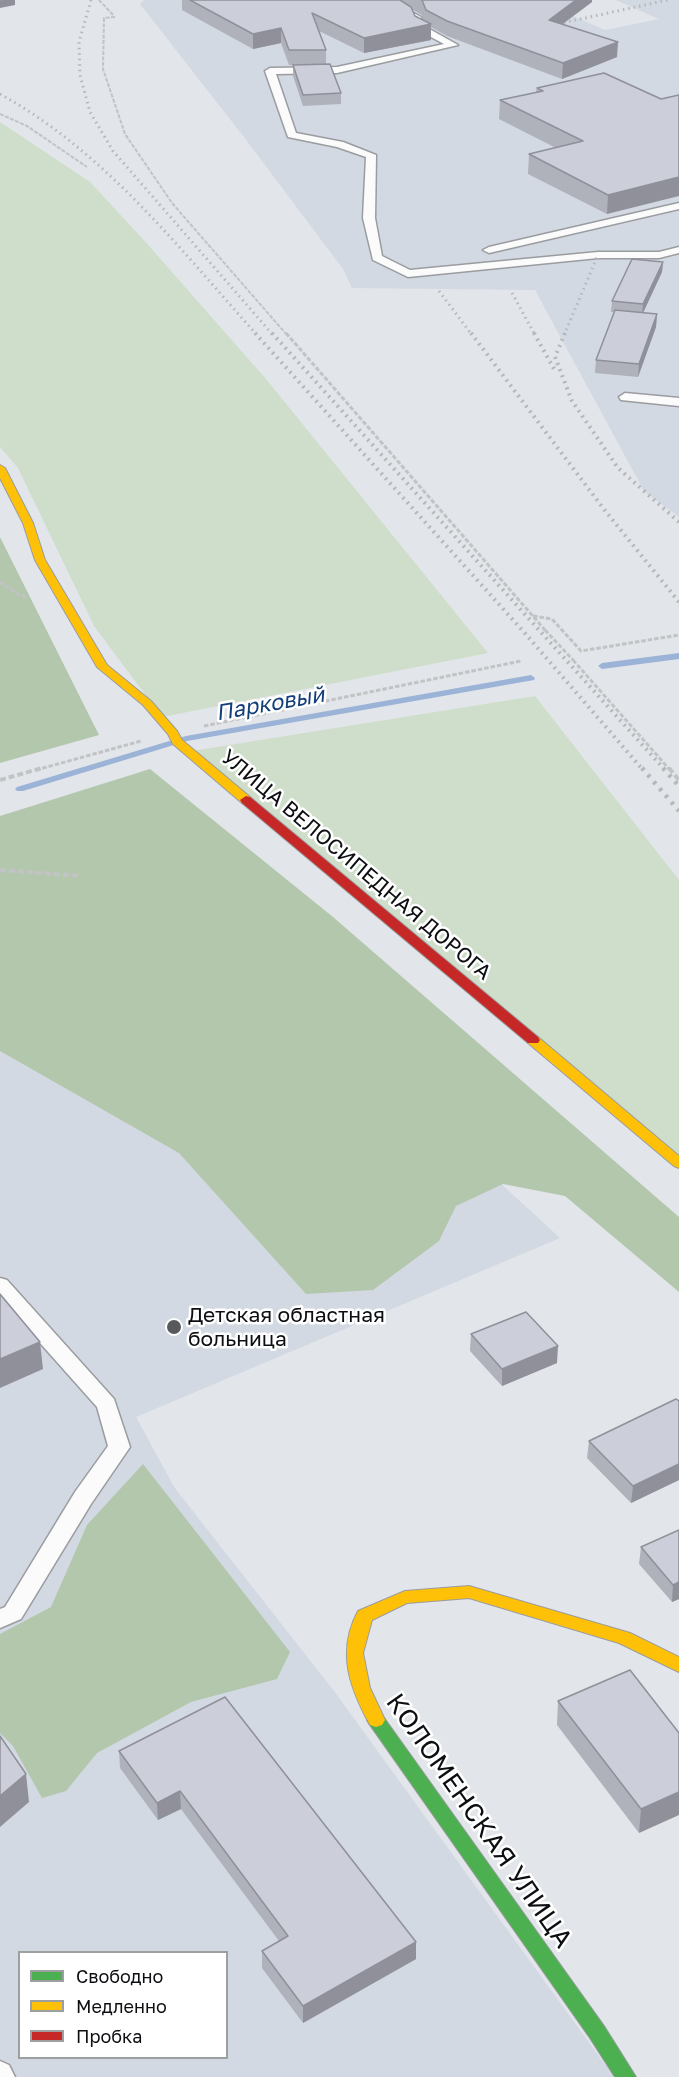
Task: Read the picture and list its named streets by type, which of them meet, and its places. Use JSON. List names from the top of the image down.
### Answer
{
  "streets": {
    "street": ["УЛИЦА ВЕЛОСИПЕДНАЯ ДОРОГА", "КОЛОМЕНСКАЯ УЛИЦА"]
  },
  "water": ["Парковый"],
  "places": ["Детская областная больница"],
  "legend": ["Свободно", "Медленно", "Пробка"]
}
